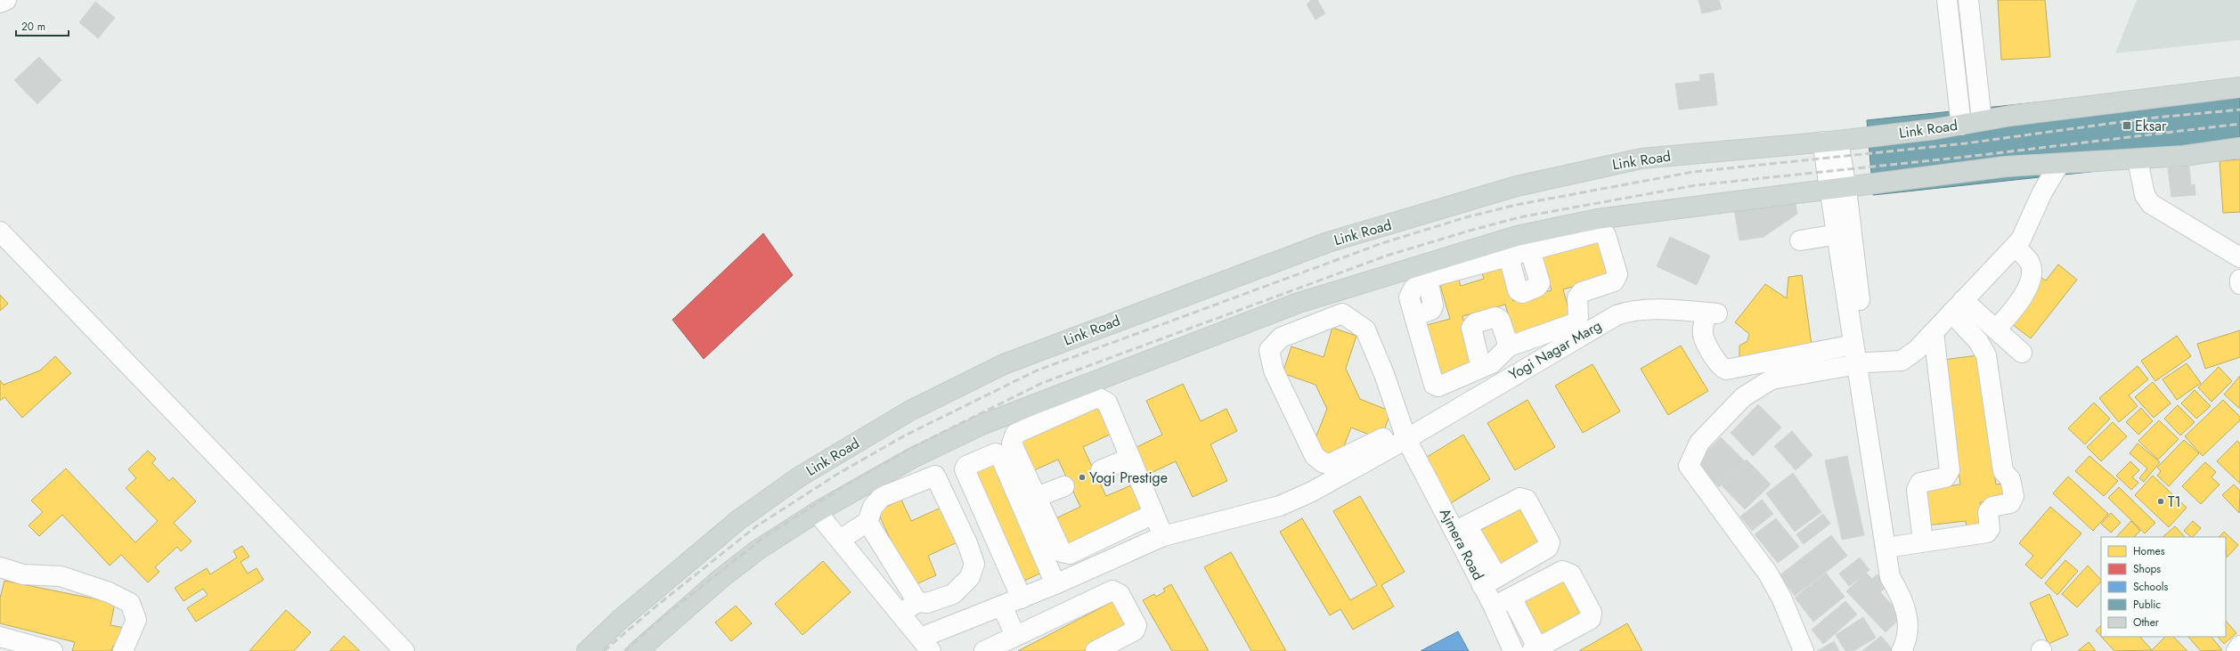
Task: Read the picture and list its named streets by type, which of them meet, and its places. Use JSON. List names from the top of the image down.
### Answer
{
  "streets": {
    "main road": ["Link Road"],
    "street": ["Yogi Nagar Marg", "Ajmera Road"]
  },
  "crossings": [
    ["Yogi Nagar Marg", "Ajmera Road"]
  ],
  "places": {
    "transit": ["Eksar"],
    "other": ["Yogi Prestige", "T1"]
  },
  "legend": [
    "Homes",
    "Shops",
    "Schools",
    "Public",
    "Other"
  ],
  "scale_bar": "20 m"
}
